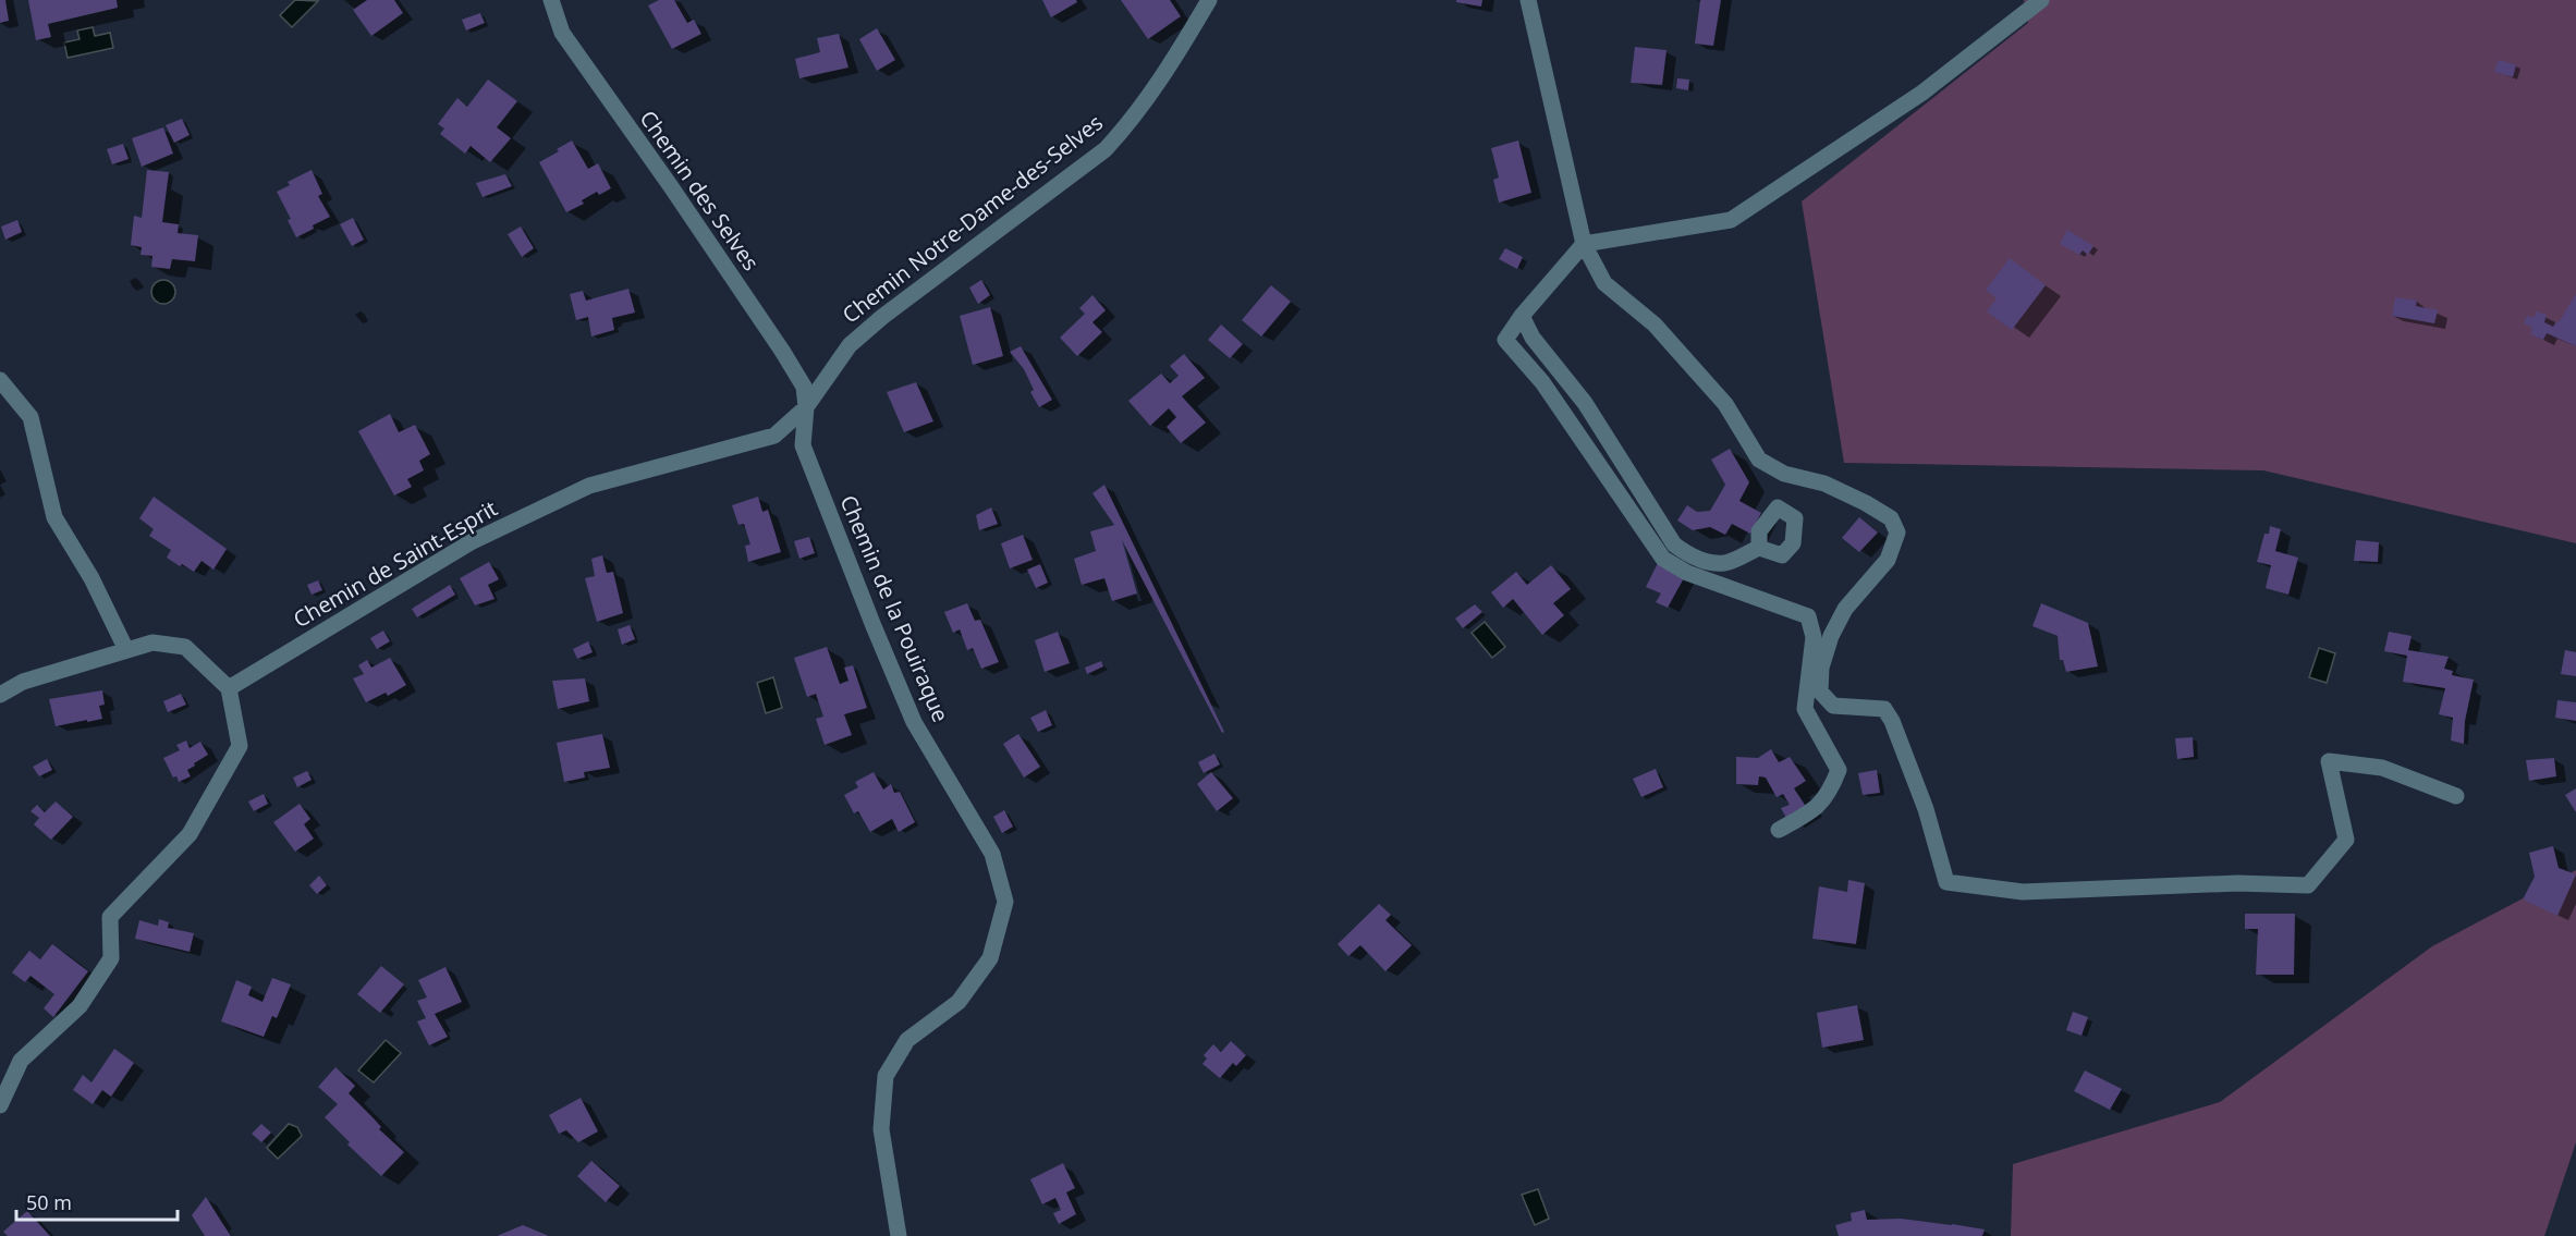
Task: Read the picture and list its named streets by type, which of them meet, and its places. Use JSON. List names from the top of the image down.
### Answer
{
  "streets": {
    "street": [
      "Chemin des Selves",
      "Chemin Notre-Dame-des-Selves",
      "Chemin de Saint-Esprit",
      "Chemin de la Pouiraque"
    ]
  },
  "crossings": [
    ["Chemin des Selves", "Chemin Notre-Dame-des-Selves"],
    ["Chemin des Selves", "Chemin de Saint-Esprit"],
    ["Chemin des Selves", "Chemin de la Pouiraque"],
    ["Chemin Notre-Dame-des-Selves", "Chemin de Saint-Esprit"],
    ["Chemin Notre-Dame-des-Selves", "Chemin de la Pouiraque"],
    ["Chemin de Saint-Esprit", "Chemin de la Pouiraque"]
  ],
  "scale_bar": "50 m"
}
